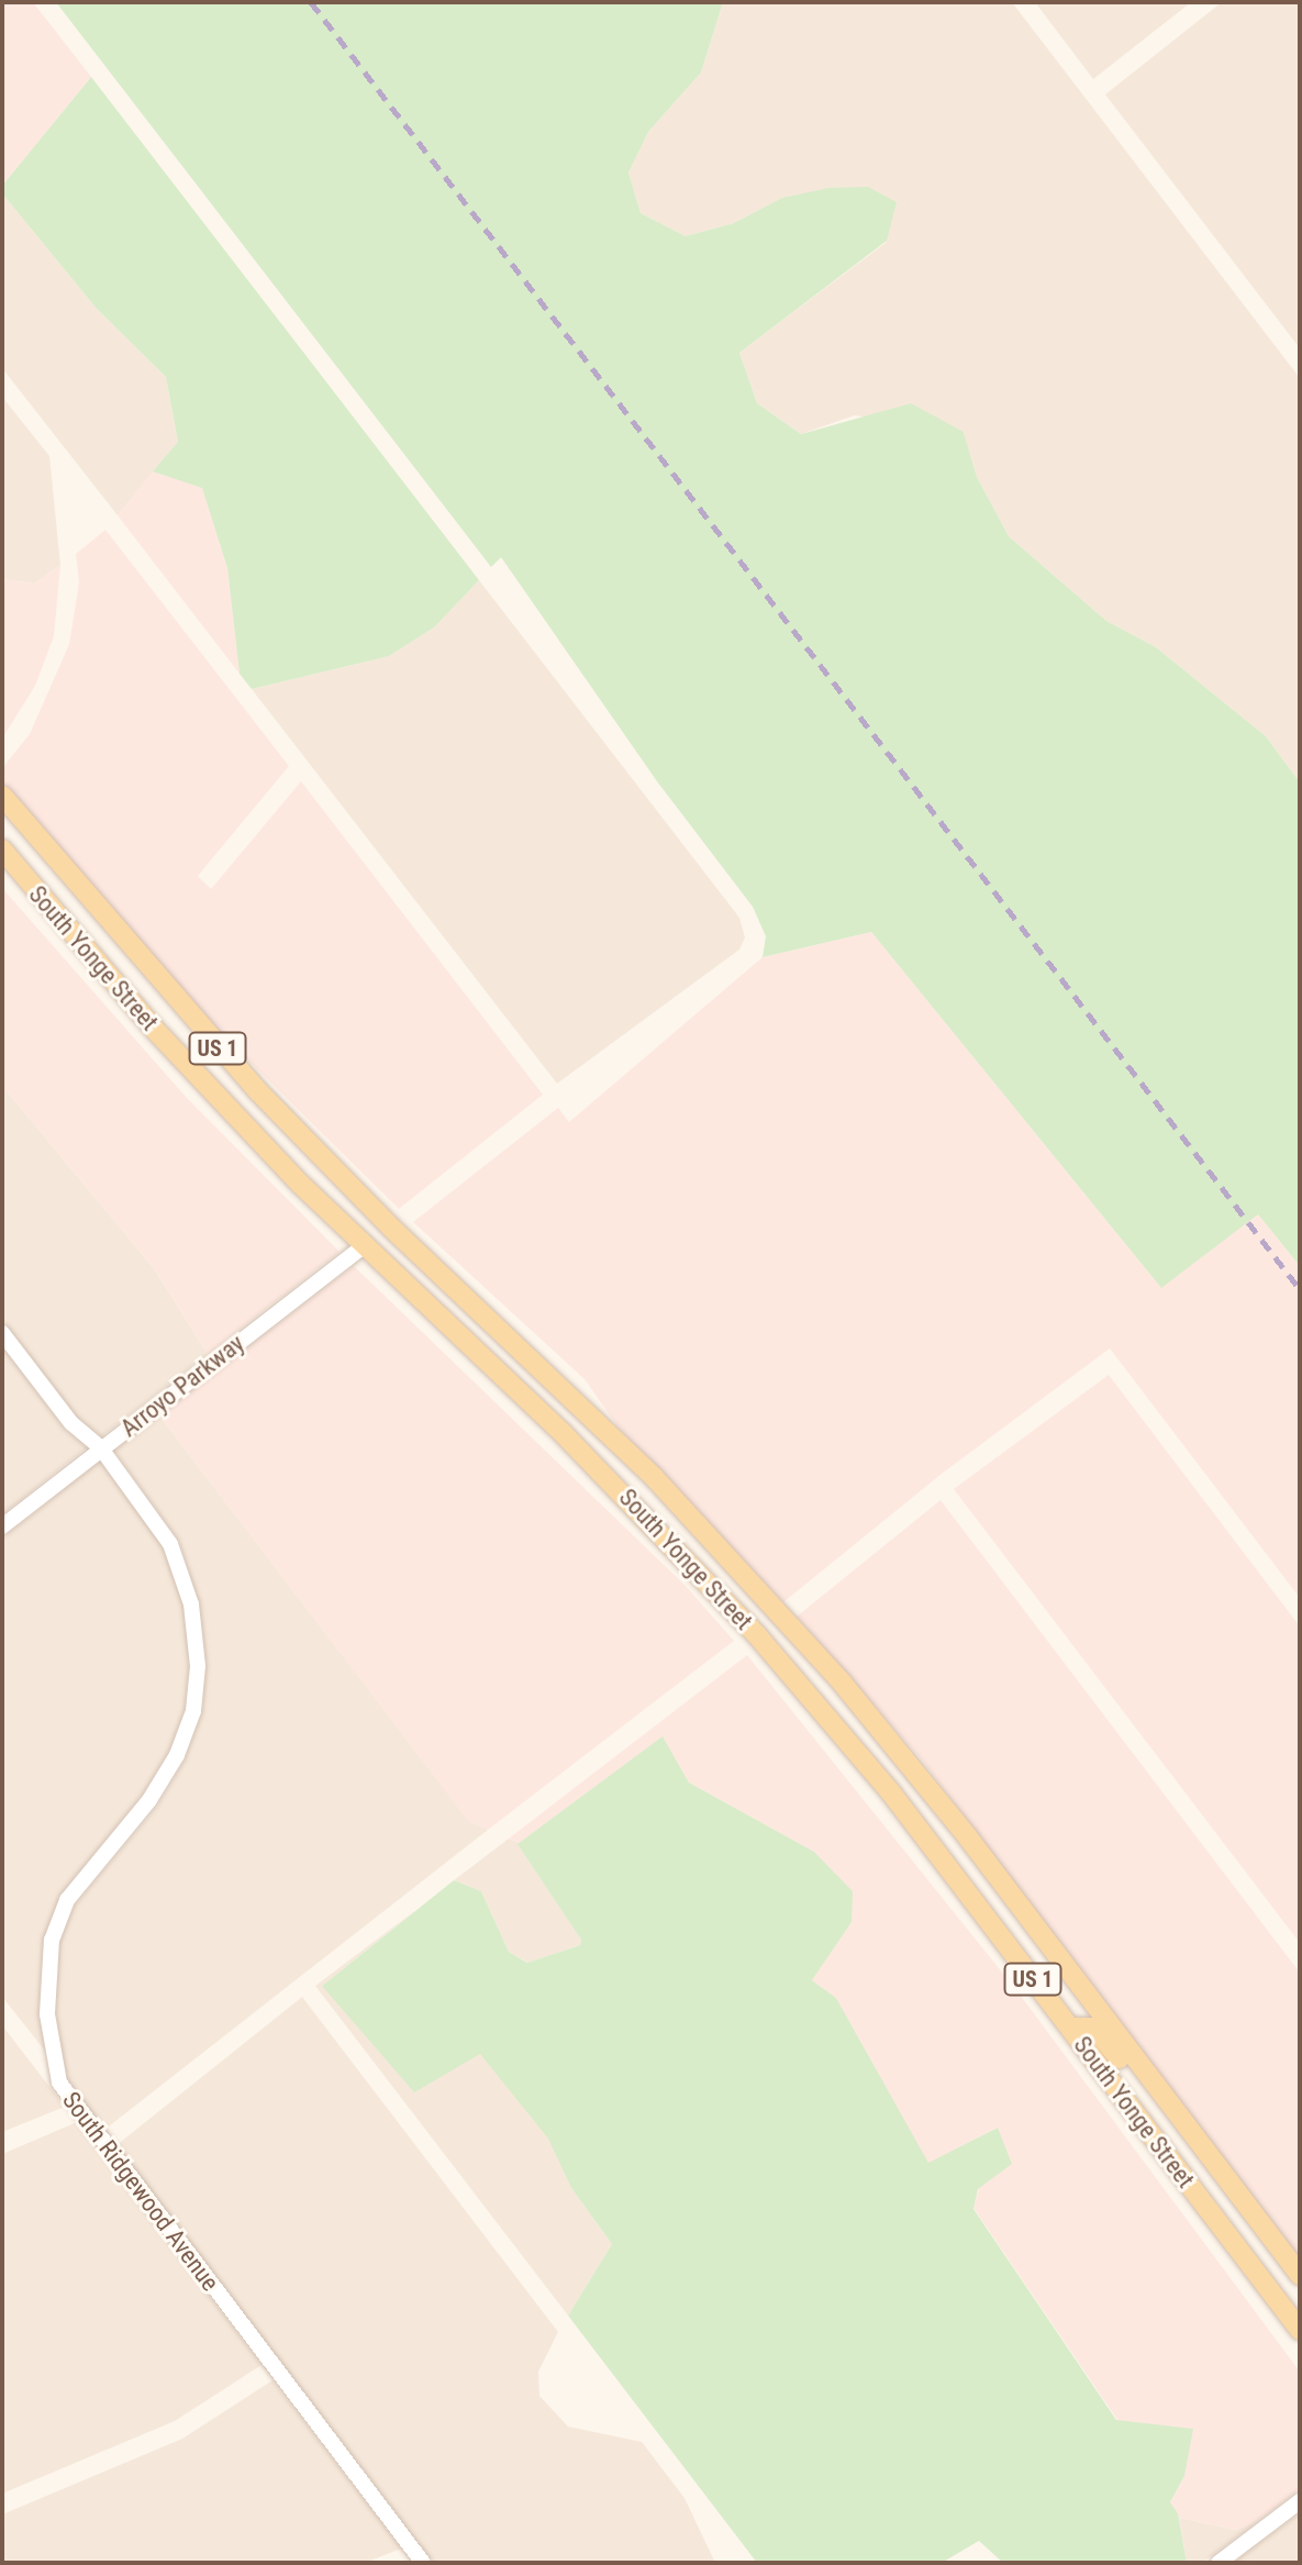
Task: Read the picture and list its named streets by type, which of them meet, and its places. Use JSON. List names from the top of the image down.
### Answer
{
  "streets": {
    "main road": ["South Yonge Street", "US 1"],
    "street": ["Arroyo Parkway", "South Ridgewood Avenue"]
  },
  "crossings": [
    ["South Yonge Street", "Arroyo Parkway"],
    ["Arroyo Parkway", "South Ridgewood Avenue"]
  ]
}
